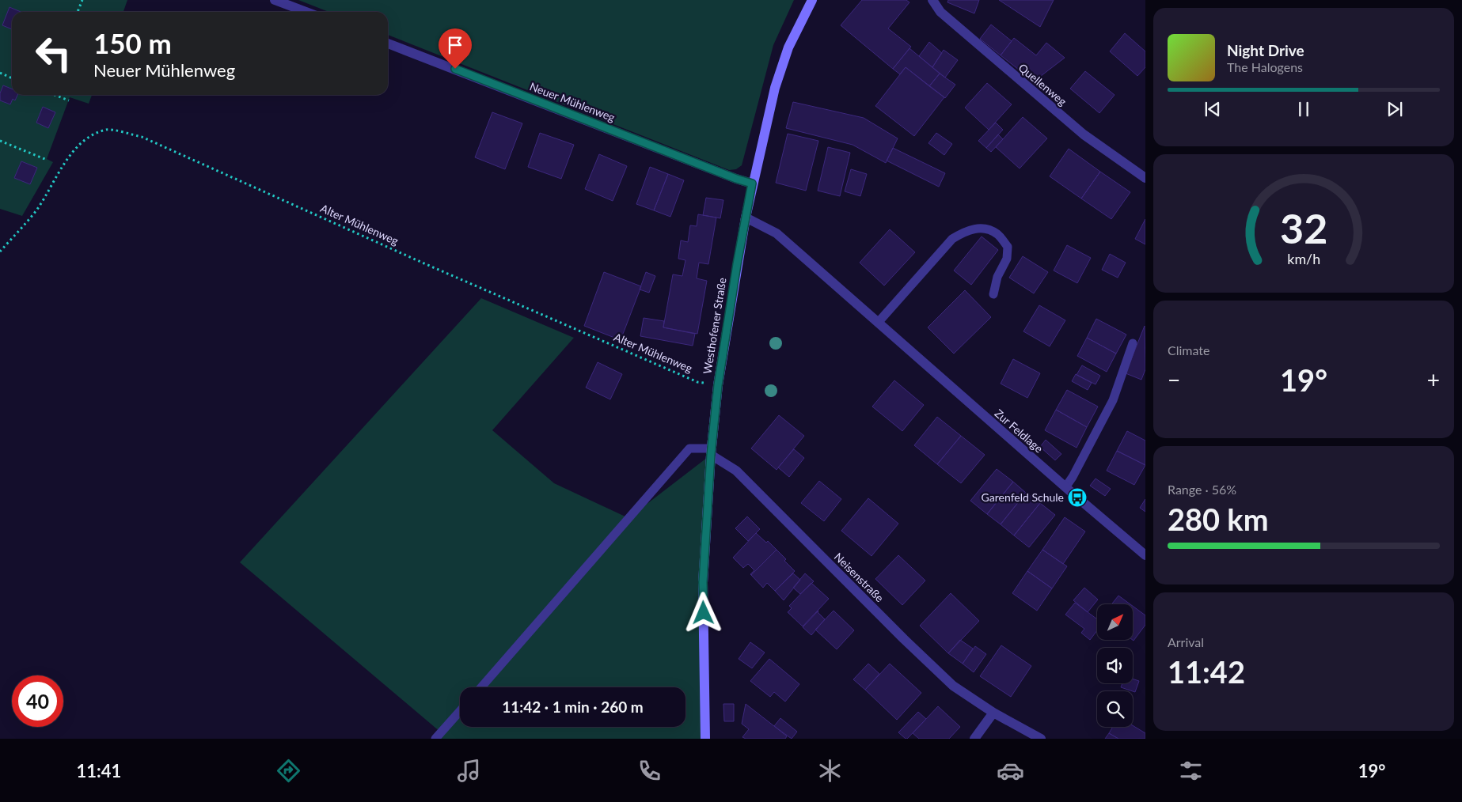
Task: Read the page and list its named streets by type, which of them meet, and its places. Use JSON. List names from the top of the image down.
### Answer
{
  "streets": {
    "street": [
      "Quellenweg",
      "Neuer Mühlenweg",
      "Westhofener Straße",
      "Zur Feldlage",
      "Neisenstraße"
    ],
    "path": ["Alter Mühlenweg"]
  },
  "crossings": [
    ["Neuer Mühlenweg", "Westhofener Straße"],
    ["Alter Mühlenweg", "Westhofener Straße"],
    ["Westhofener Straße", "Zur Feldlage"],
    ["Westhofener Straße", "Neisenstraße"]
  ],
  "places": {
    "bus stop": ["Garenfeld Schule"]
  },
  "north": "top right",
  "page": {
    "turn": ["150 m", "Neuer Mühlenweg"],
    "song": ["Night Drive", "The Halogens"],
    "tile": [
      "Climate",
      ["Range · 56%", "280 km"],
      ["Arrival", "11:42"]
    ],
    "heat": ["−", "19°", "+"],
    "limit": "40",
    "trip": "11:42 · 1 min · 260 m",
    "tabs": ["11:41", "19°"],
    "gauge": ["32", "km/h"]
  }
}
